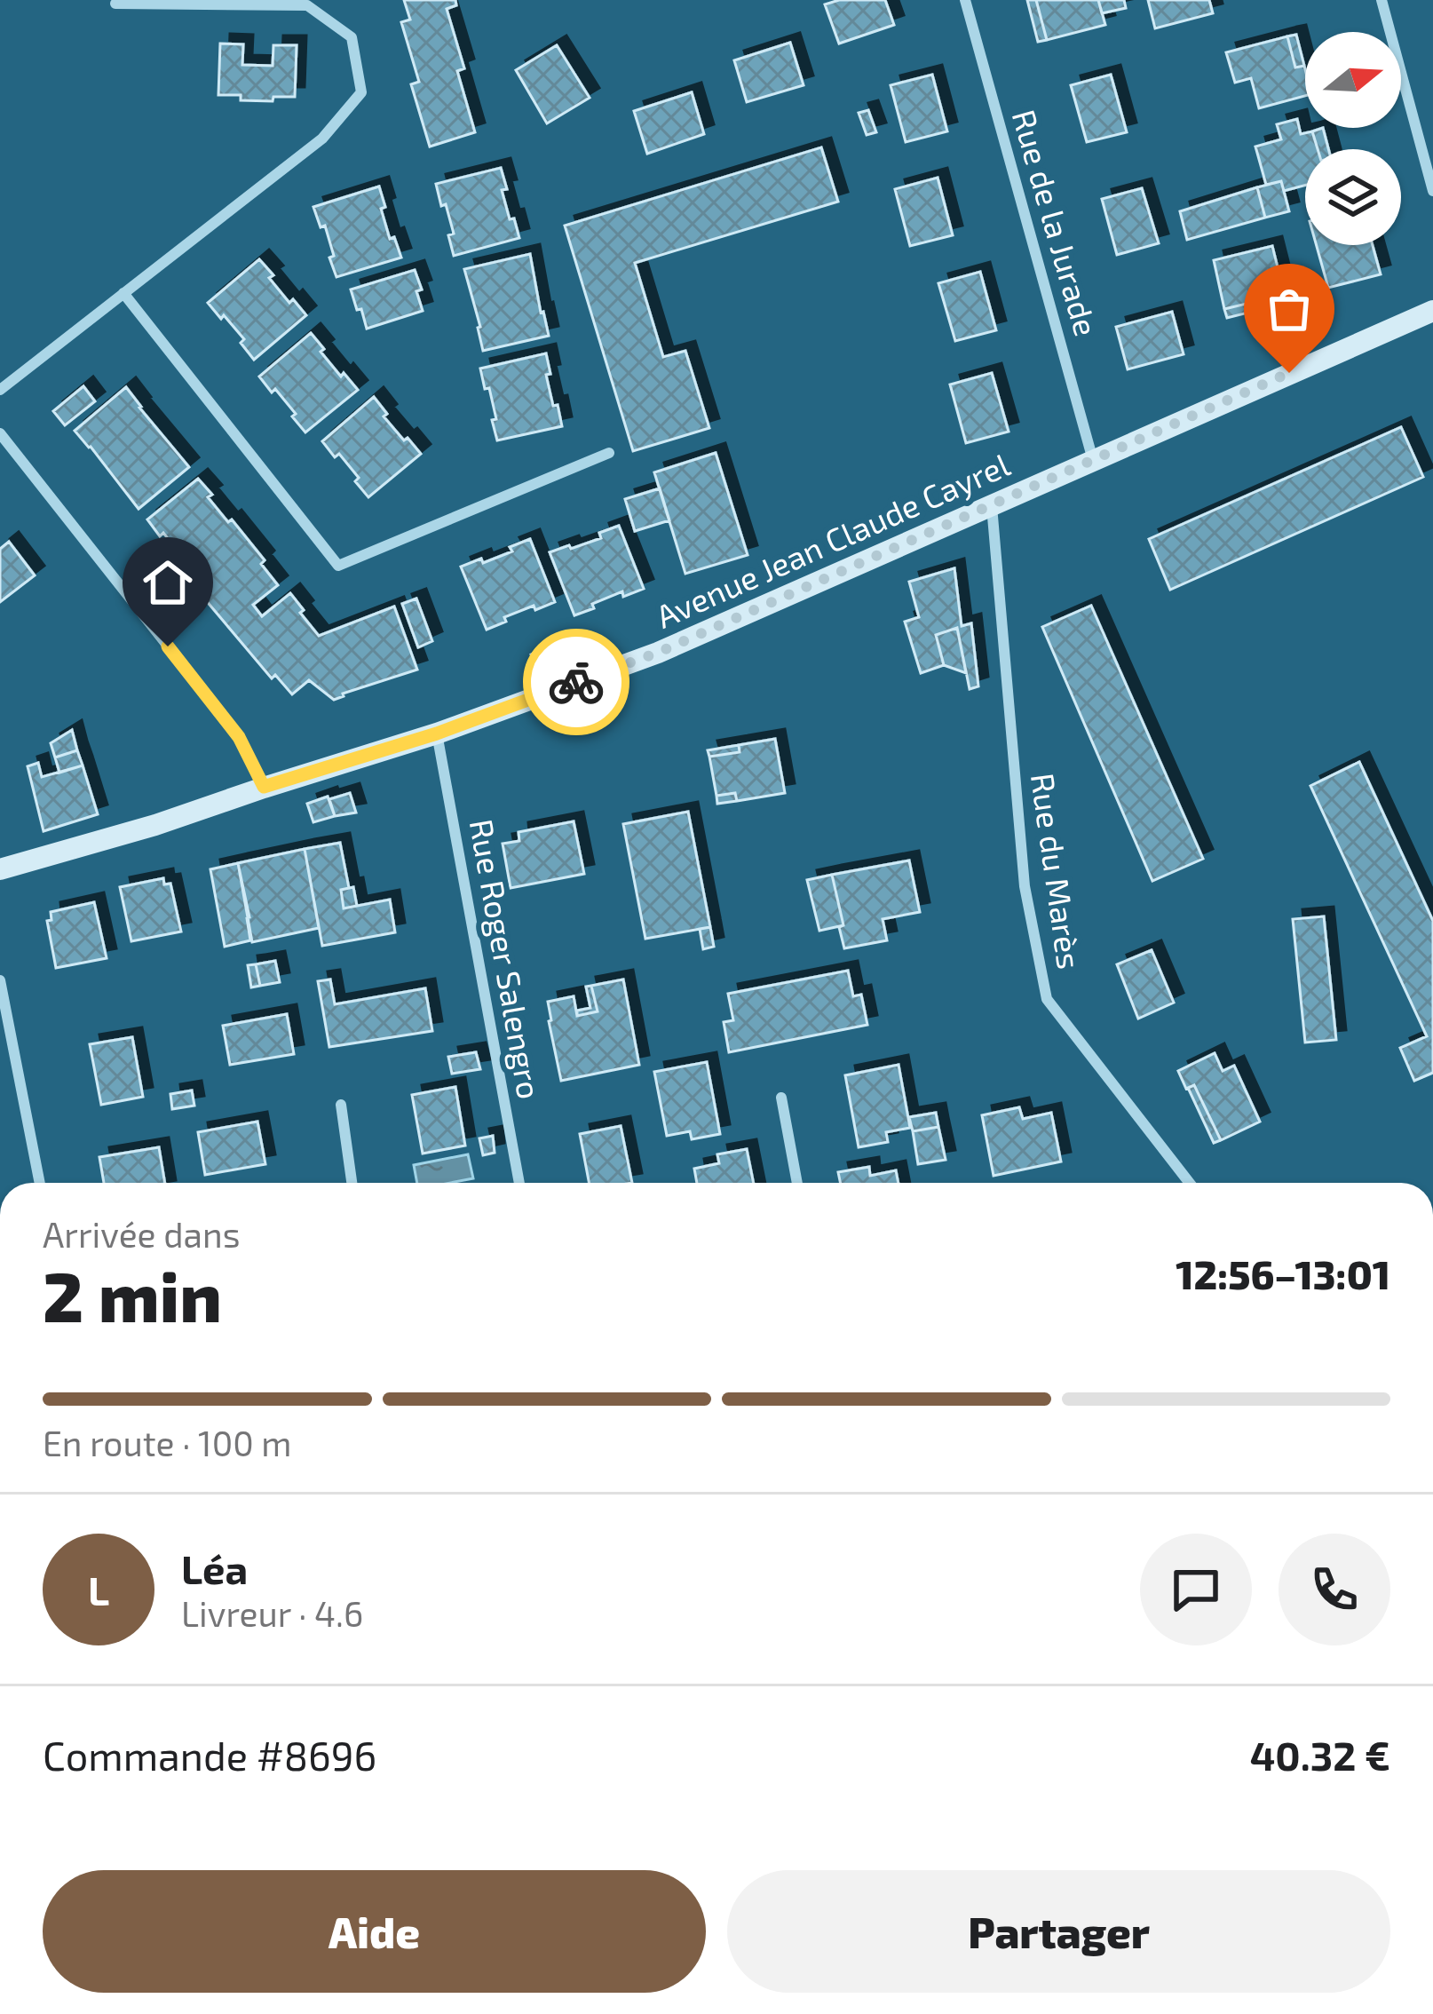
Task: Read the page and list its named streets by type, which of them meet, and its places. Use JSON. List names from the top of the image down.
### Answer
{
  "streets": {
    "main road": ["Avenue Jean Claude Cayrel"],
    "street": ["Rue de la Jurade", "Rue du Marès", "Rue Roger Salengro"]
  },
  "crossings": [
    ["Rue de la Jurade", "Avenue Jean Claude Cayrel"],
    ["Avenue Jean Claude Cayrel", "Rue du Marès"],
    ["Avenue Jean Claude Cayrel", "Rue Roger Salengro"]
  ],
  "north": "right",
  "page": {
    "heading": ["2 min", "Arrivée dans", "12:56–13:01"],
    "panel": [
      "Léa",
      "Livreur · 4.6",
      "Commande #8696",
      "40.32 €"
    ],
    "bar": "En route · 100 m",
    "round": "L",
    "buttons": ["Aide", "Partager"]
  }
}
